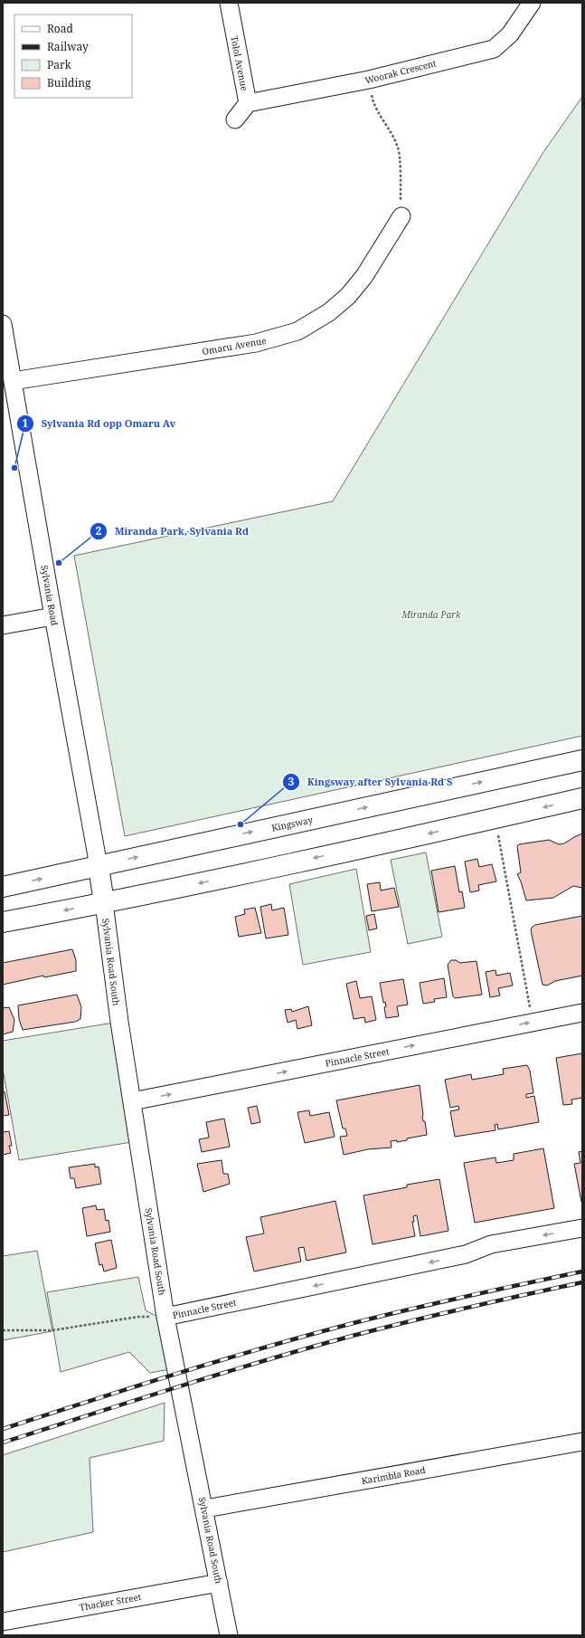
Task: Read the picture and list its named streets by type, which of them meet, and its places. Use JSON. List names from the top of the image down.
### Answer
{
  "streets": {
    "main road": ["Kingsway", "Sylvania Road South"],
    "street": [
      "Tolol Avenue",
      "Woorak Crescent",
      "Omaru Avenue",
      "Sylvania Road",
      "Pinnacle Street",
      "Karimbla Road",
      "Thacker Street"
    ]
  },
  "crossings": [
    ["Tolol Avenue", "Woorak Crescent"],
    ["Omaru Avenue", "Sylvania Road"],
    ["Sylvania Road", "Kingsway"],
    ["Sylvania Road", "Sylvania Road South"],
    ["Kingsway", "Sylvania Road South"],
    ["Sylvania Road South", "Pinnacle Street"],
    ["Sylvania Road South", "Karimbla Road"],
    ["Sylvania Road South", "Thacker Street"]
  ],
  "parks": ["Miranda Park"],
  "places": ["Sylvania Rd opp Omaru Av", "Miranda Park, Sylvania Rd", "Kingsway after Sylvania Rd S"],
  "legend": [
    "Road",
    "Railway",
    "Park",
    "Building"
  ]
}
